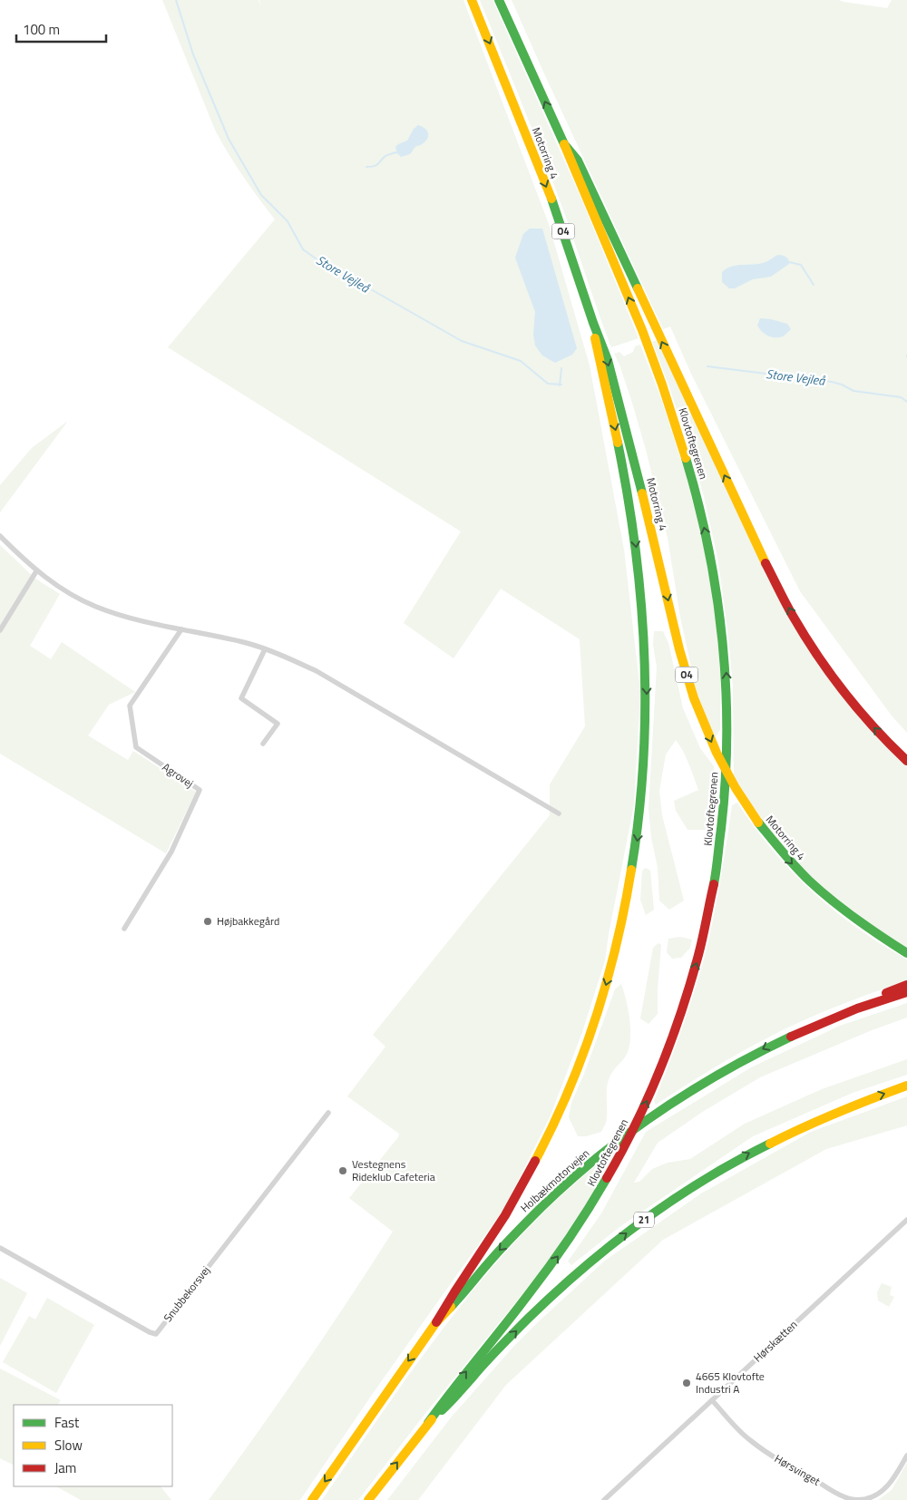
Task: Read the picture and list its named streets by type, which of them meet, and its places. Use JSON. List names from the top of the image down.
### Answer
{
  "streets": {
    "highway": [
      "Motorring 4",
      "O4",
      "Klovtoftegrenen",
      "Holbækmotorvejen",
      "21"
    ],
    "street": [
      "Agrovej",
      "Snubbekorsvej",
      "Hørskætten",
      "Hørsvinget"
    ]
  },
  "crossings": [
    ["Motorring 4", "Klovtoftegrenen"],
    ["Klovtoftegrenen", "21"],
    ["Hørskætten", "Hørsvinget"]
  ],
  "water": ["Store Vejleå"],
  "places": ["Højbakkegård", "Vestegnens Rideklub Cafeteria", "4665 Klovtofte Industri A"],
  "legend": ["Fast", "Slow", "Jam"],
  "scale_bar": "100 m"
}
